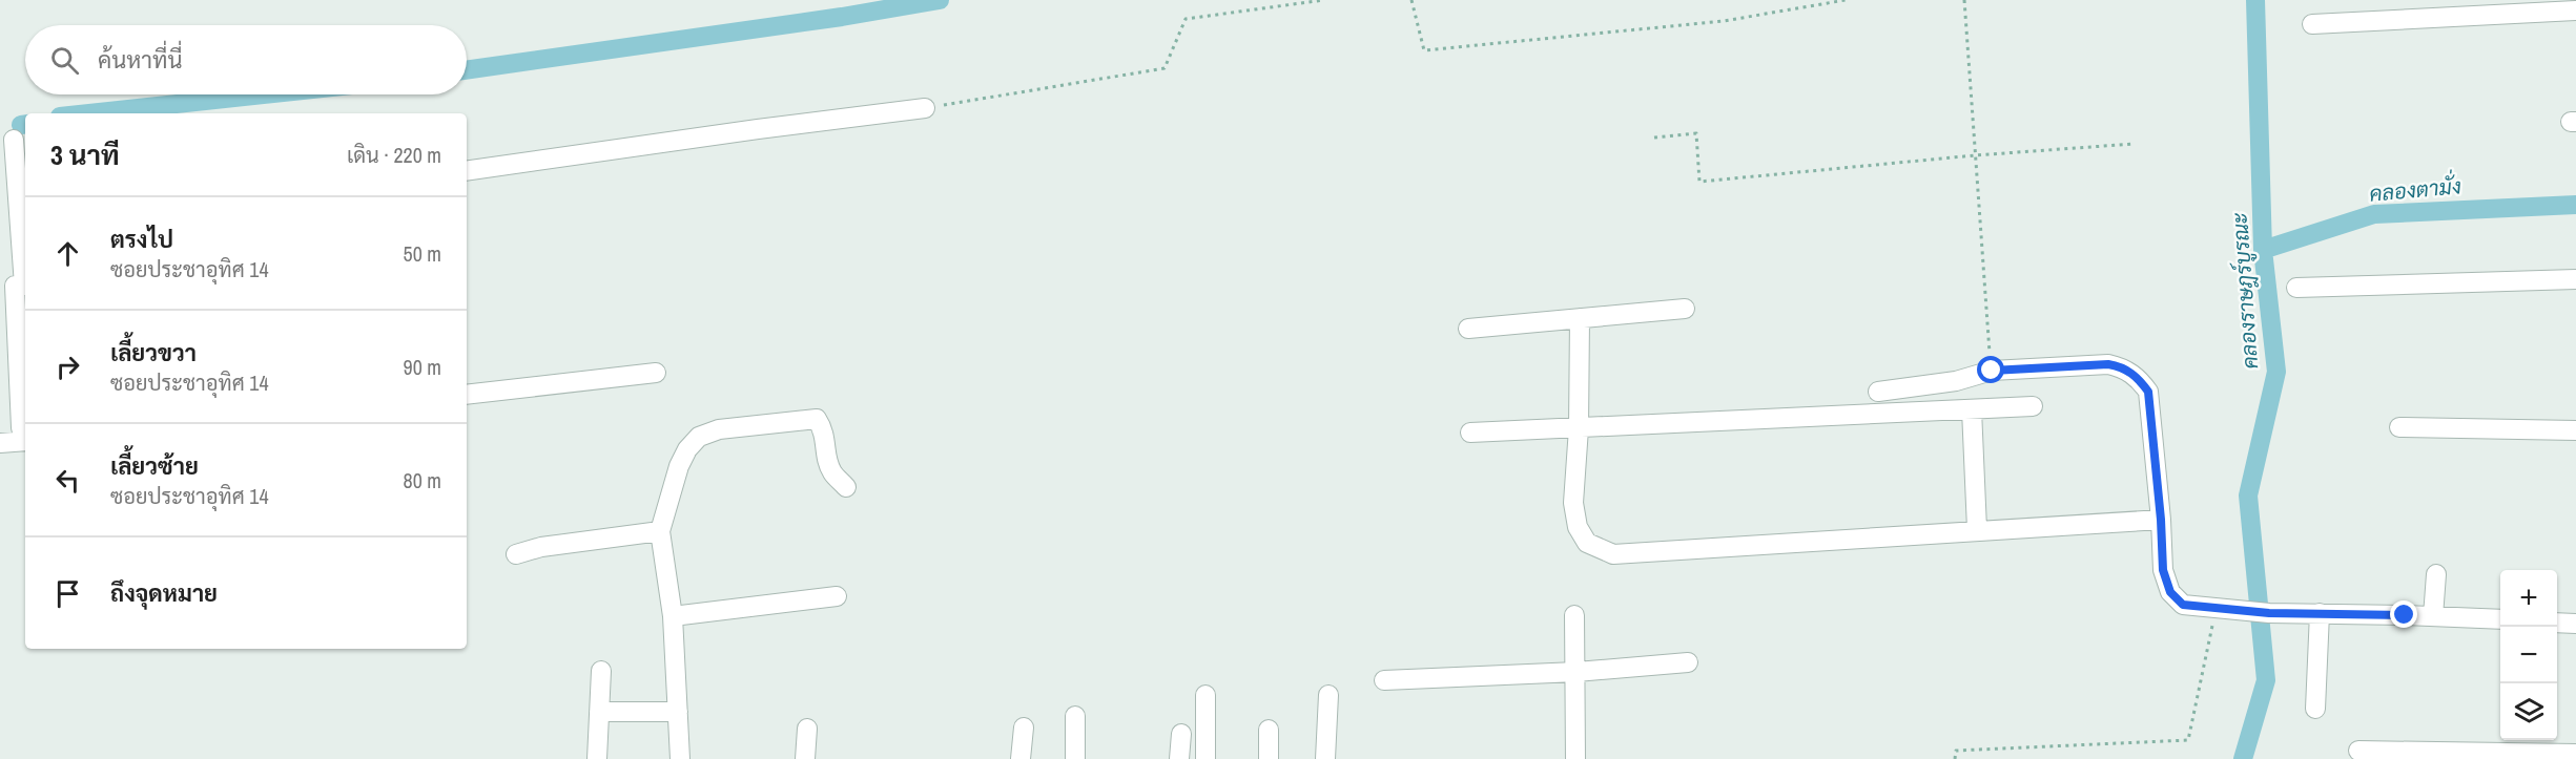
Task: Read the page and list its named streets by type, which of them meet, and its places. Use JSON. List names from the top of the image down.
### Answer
{
  "water": ["คลองตามั่ง", "คลองราษฎร์บูรณะ"],
  "page": {
    "search": "ค้นหาที่นี่",
    "heading": ["3 นาที", "เดิน · 220 m"],
    "list": [
      ["ตรงไป", "ซอยประชาอุทิศ 14", "50 m"],
      ["เลี้ยวขวา", "ซอยประชาอุทิศ 14", "90 m"],
      ["เลี้ยวซ้าย", "ซอยประชาอุทิศ 14", "80 m"],
      "ถึงจุดหมาย"
    ],
    "map_buttons": ["+", "−"]
  }
}
